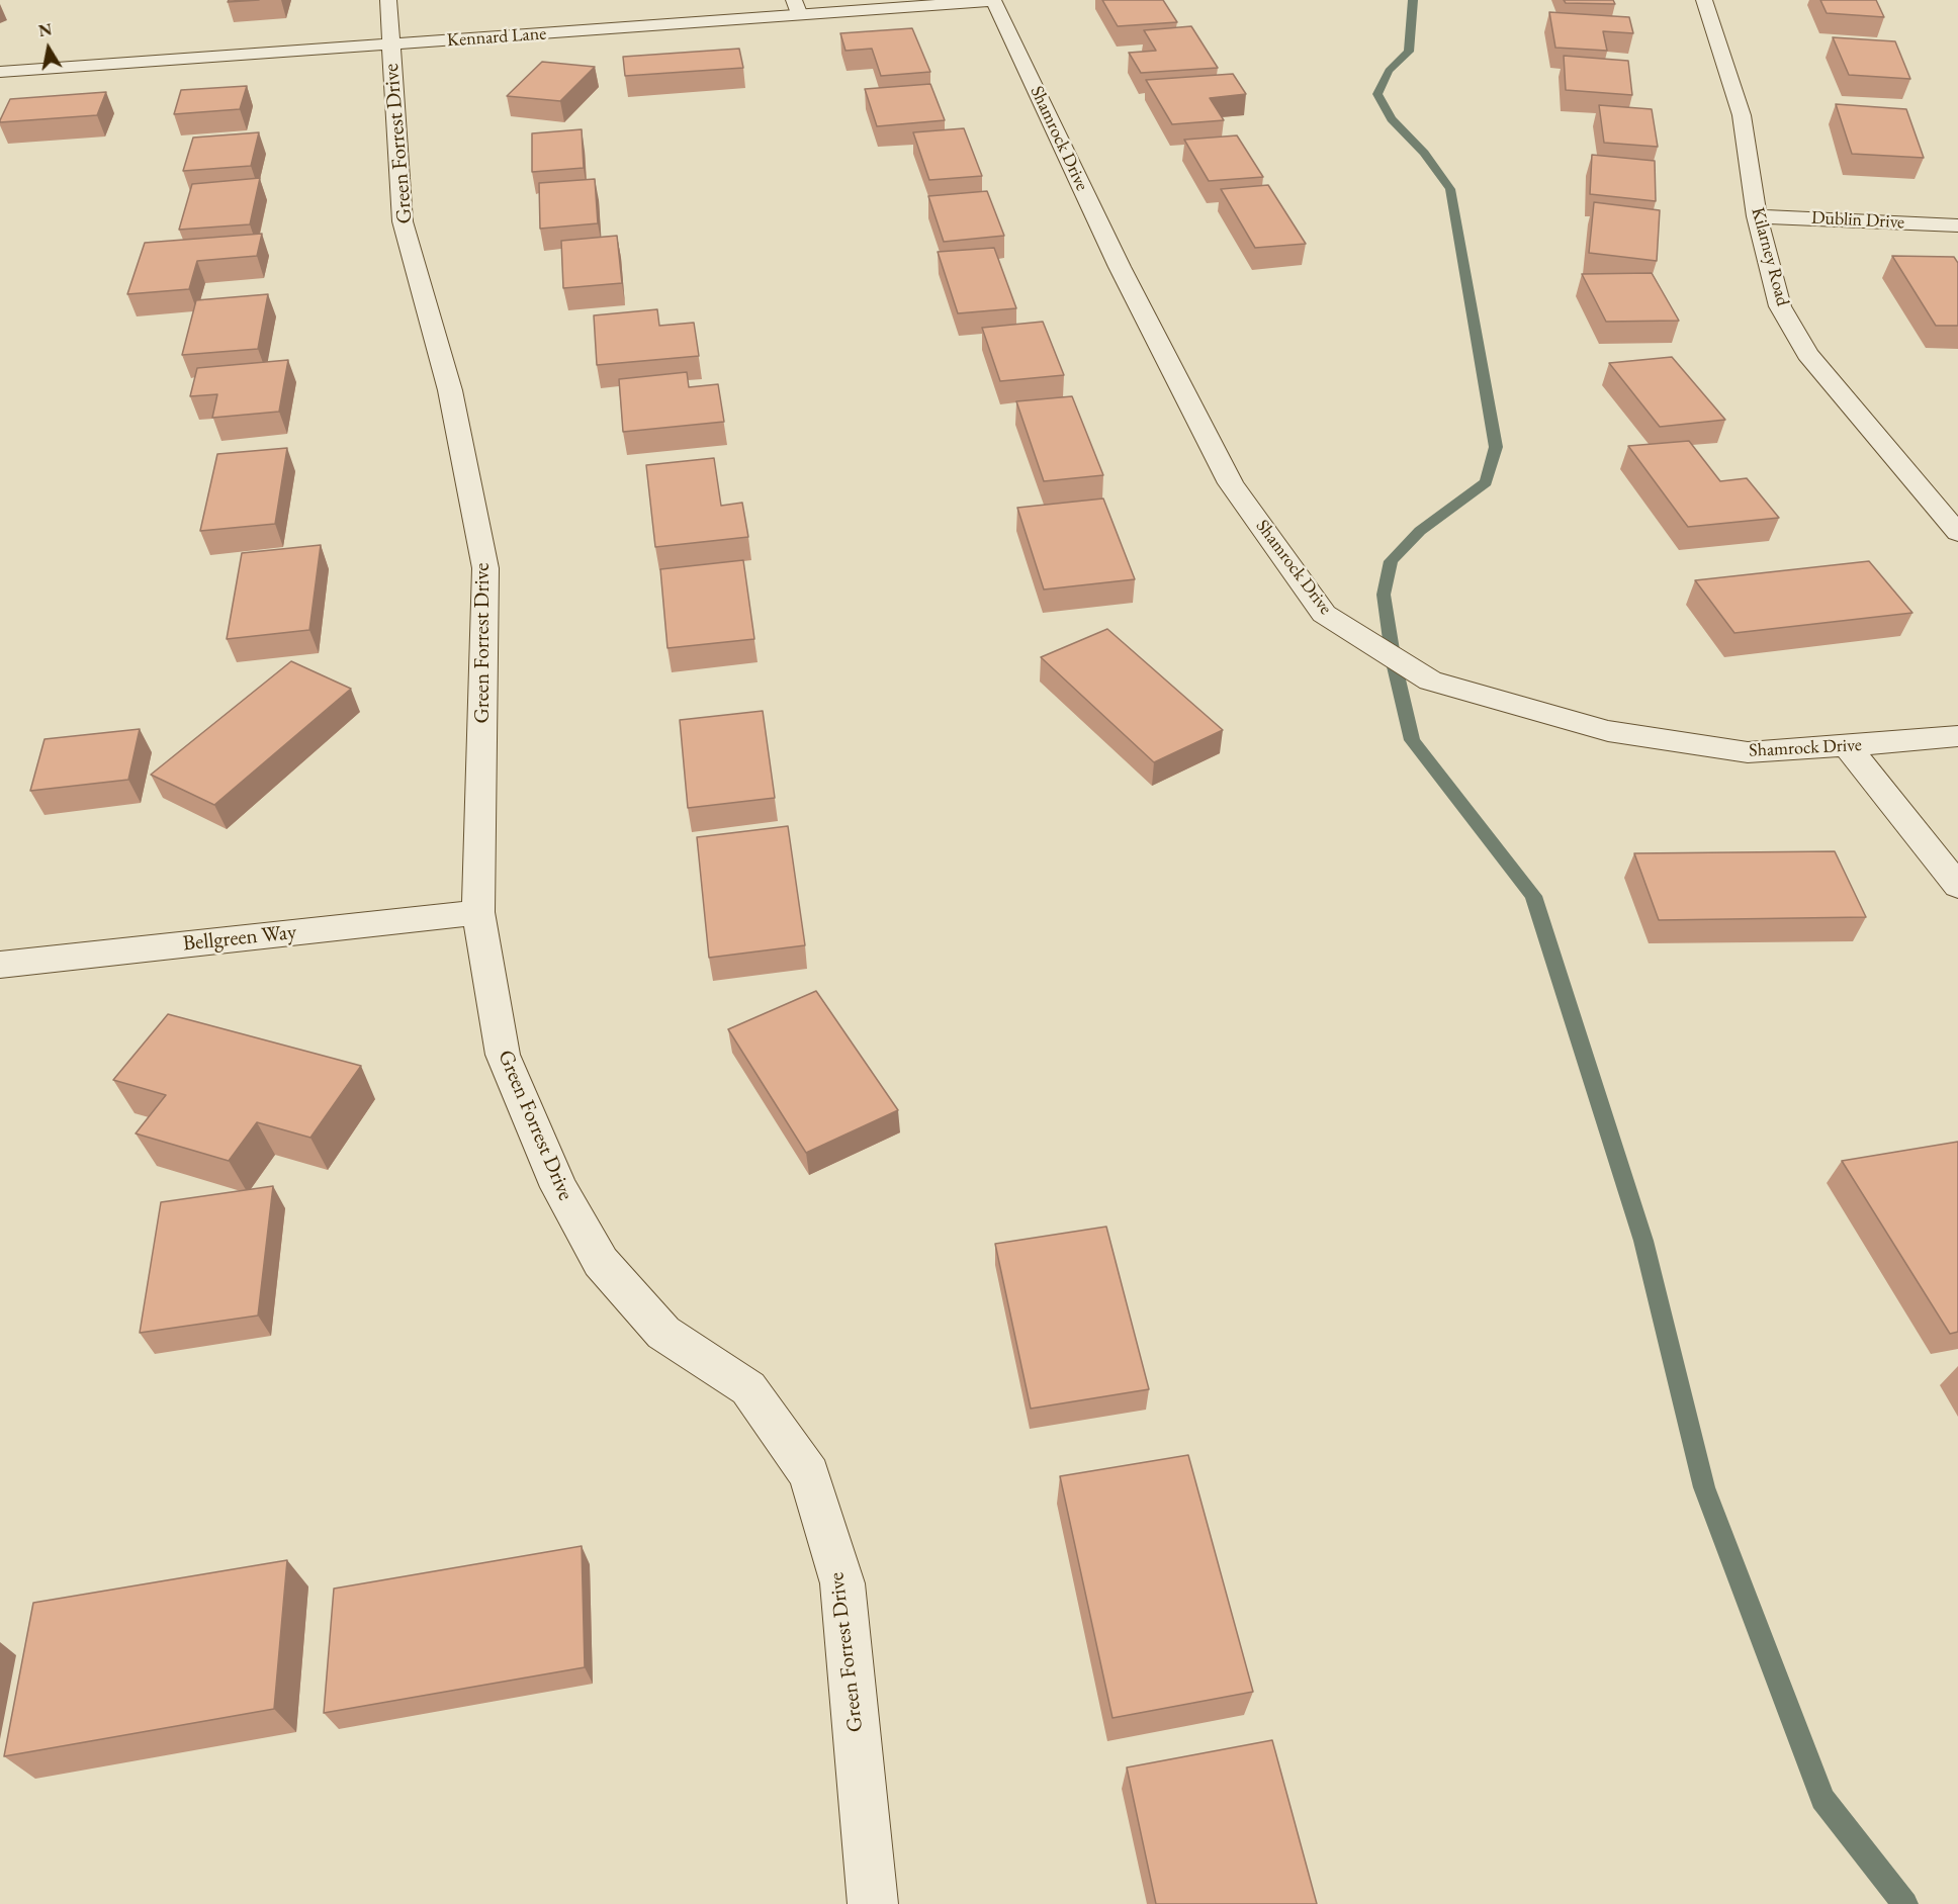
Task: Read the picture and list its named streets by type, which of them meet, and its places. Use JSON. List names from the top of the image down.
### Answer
{
  "streets": {
    "street": [
      "Kennard Lane",
      "Shamrock Drive",
      "Green Forrest Drive",
      "Dublin Drive",
      "Kilarney Road",
      "Bellgreen Way"
    ]
  },
  "crossings": [
    ["Kennard Lane", "Shamrock Drive"],
    ["Kennard Lane", "Green Forrest Drive"],
    ["Green Forrest Drive", "Bellgreen Way"],
    ["Dublin Drive", "Kilarney Road"]
  ],
  "north": "top"
}
